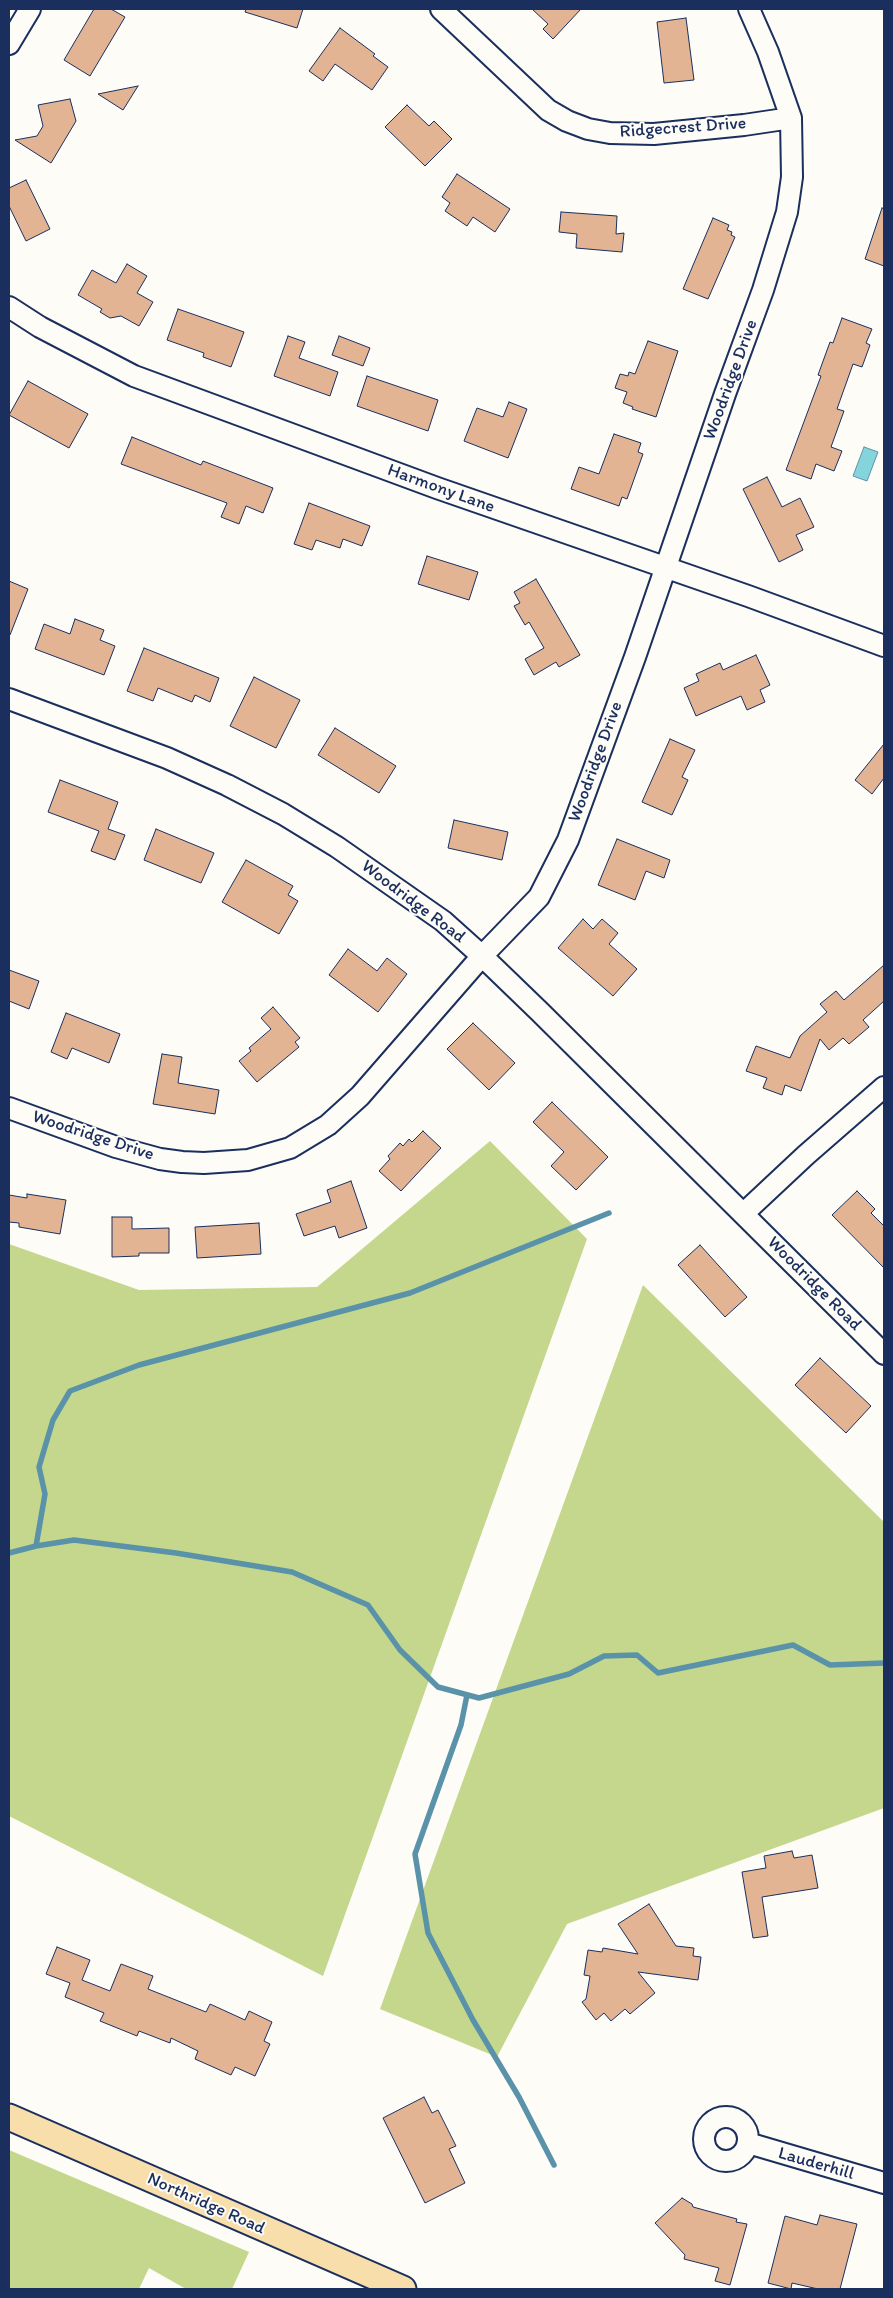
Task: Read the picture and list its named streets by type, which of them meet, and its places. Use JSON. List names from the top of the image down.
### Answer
{
  "streets": {
    "main road": ["Northridge Road"],
    "street": [
      "Ridgecrest Drive",
      "Woodridge Drive",
      "Harmony Lane",
      "Woodridge Road",
      "Lauderhill"
    ]
  },
  "crossings": [
    ["Ridgecrest Drive", "Woodridge Drive"],
    ["Woodridge Drive", "Harmony Lane"],
    ["Woodridge Drive", "Woodridge Road"]
  ]
}
